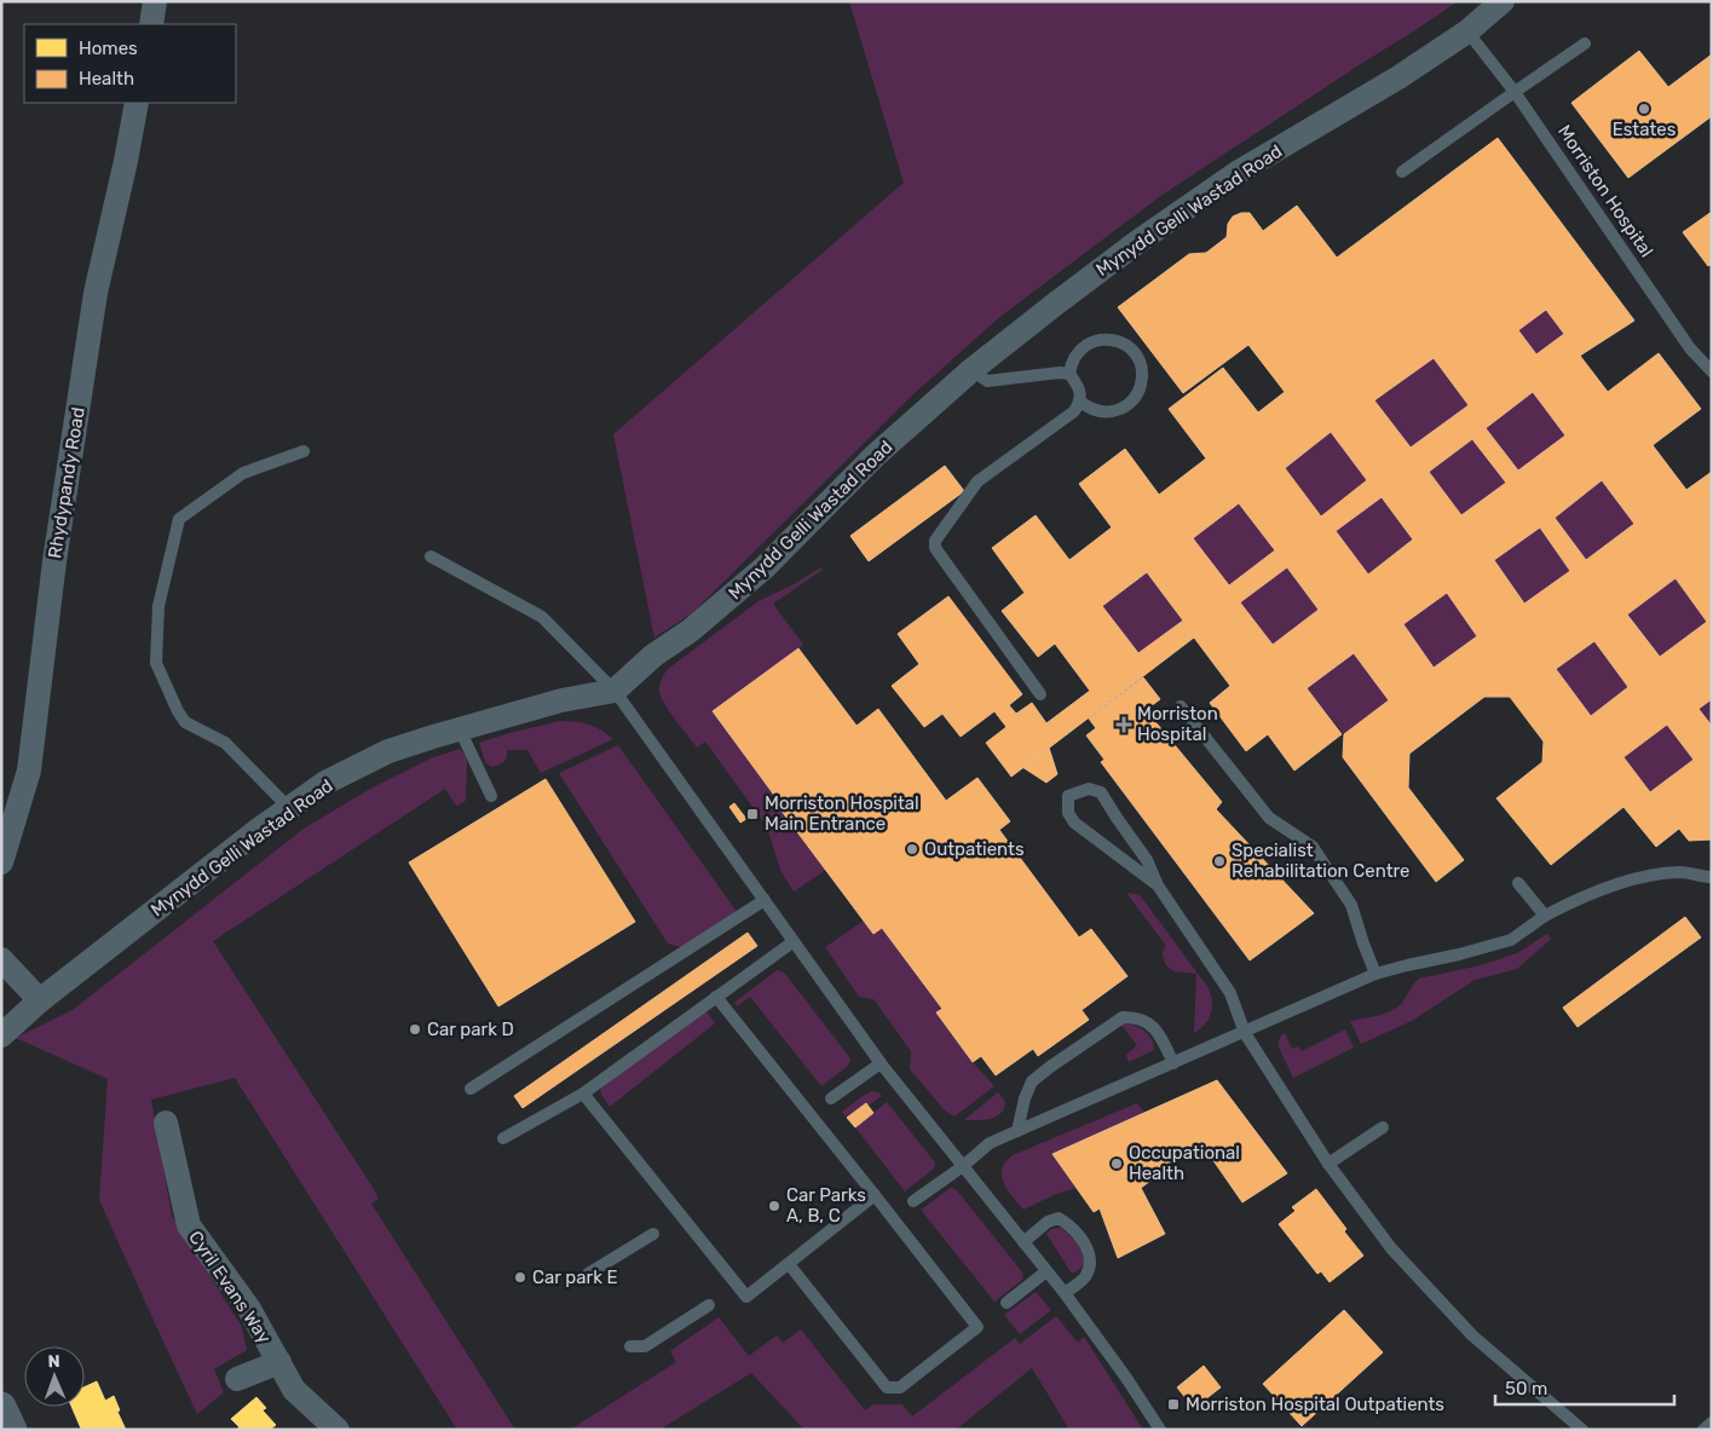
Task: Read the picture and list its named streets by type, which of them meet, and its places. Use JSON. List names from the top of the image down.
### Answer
{
  "streets": {
    "street": ["Mynydd Gelli Wastad Road", "Rhydypandy Road", "Cyril Evans Way"],
    "lane": ["Morriston Hospital"]
  },
  "crossings": [
    ["Morriston Hospital", "Mynydd Gelli Wastad Road"]
  ],
  "places": {
    "other": [
      "Estates",
      "Outpatients",
      "Specialist Rehabilitation Centre",
      "Car park D",
      "Occupational Health",
      "Car Parks A, B, C",
      "Car park E"
    ],
    "health": ["Morriston Hospital"],
    "transit": ["Morriston Hospital Main Entrance", "Morriston Hospital Outpatients"]
  },
  "legend": ["Homes", "Health"],
  "scale_bar": "50 m",
  "north": "top"
}
